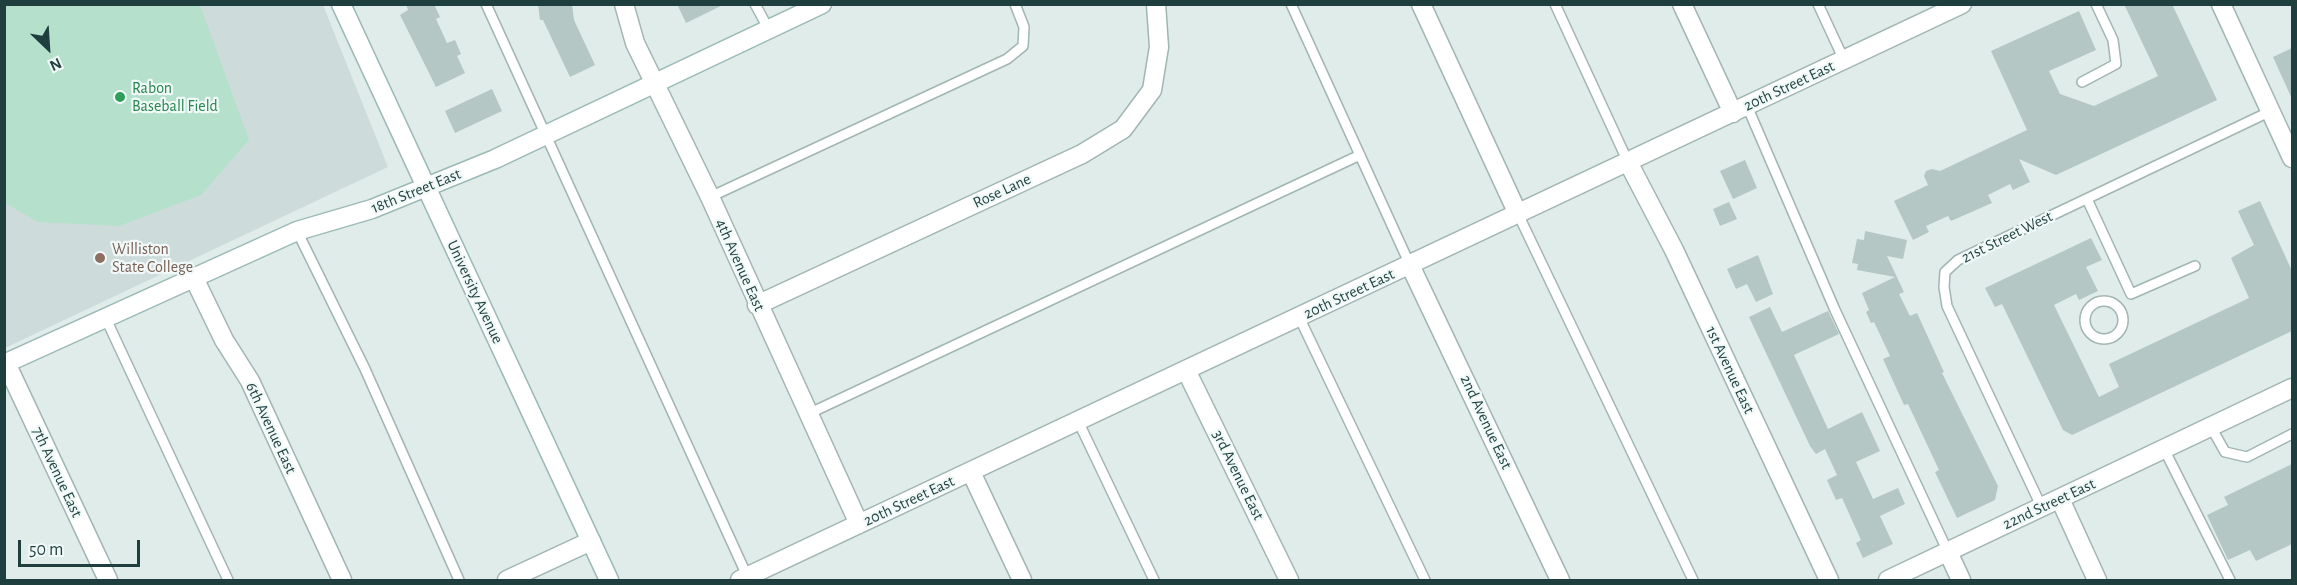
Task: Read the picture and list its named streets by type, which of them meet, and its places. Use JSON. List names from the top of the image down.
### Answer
{
  "streets": {
    "street": [
      "20th Street East",
      "18th Street East",
      "Rose Lane",
      "4th Avenue East",
      "University Avenue",
      "1st Avenue East",
      "2nd Avenue East",
      "6th Avenue East",
      "7th Avenue East",
      "3rd Avenue East",
      "22nd Street East"
    ],
    "lane": ["21st Street West"]
  },
  "crossings": [
    ["20th Street East", "4th Avenue East"],
    ["20th Street East", "1st Avenue East"],
    ["20th Street East", "2nd Avenue East"],
    ["20th Street East", "3rd Avenue East"],
    ["18th Street East", "4th Avenue East"],
    ["18th Street East", "University Avenue"],
    ["18th Street East", "6th Avenue East"],
    ["18th Street East", "7th Avenue East"],
    ["Rose Lane", "4th Avenue East"],
    ["21st Street West", "22nd Street East"]
  ],
  "places": ["Rabon Baseball Field", "Williston State College"],
  "scale_bar": "50 m",
  "north": "bottom right"
}
